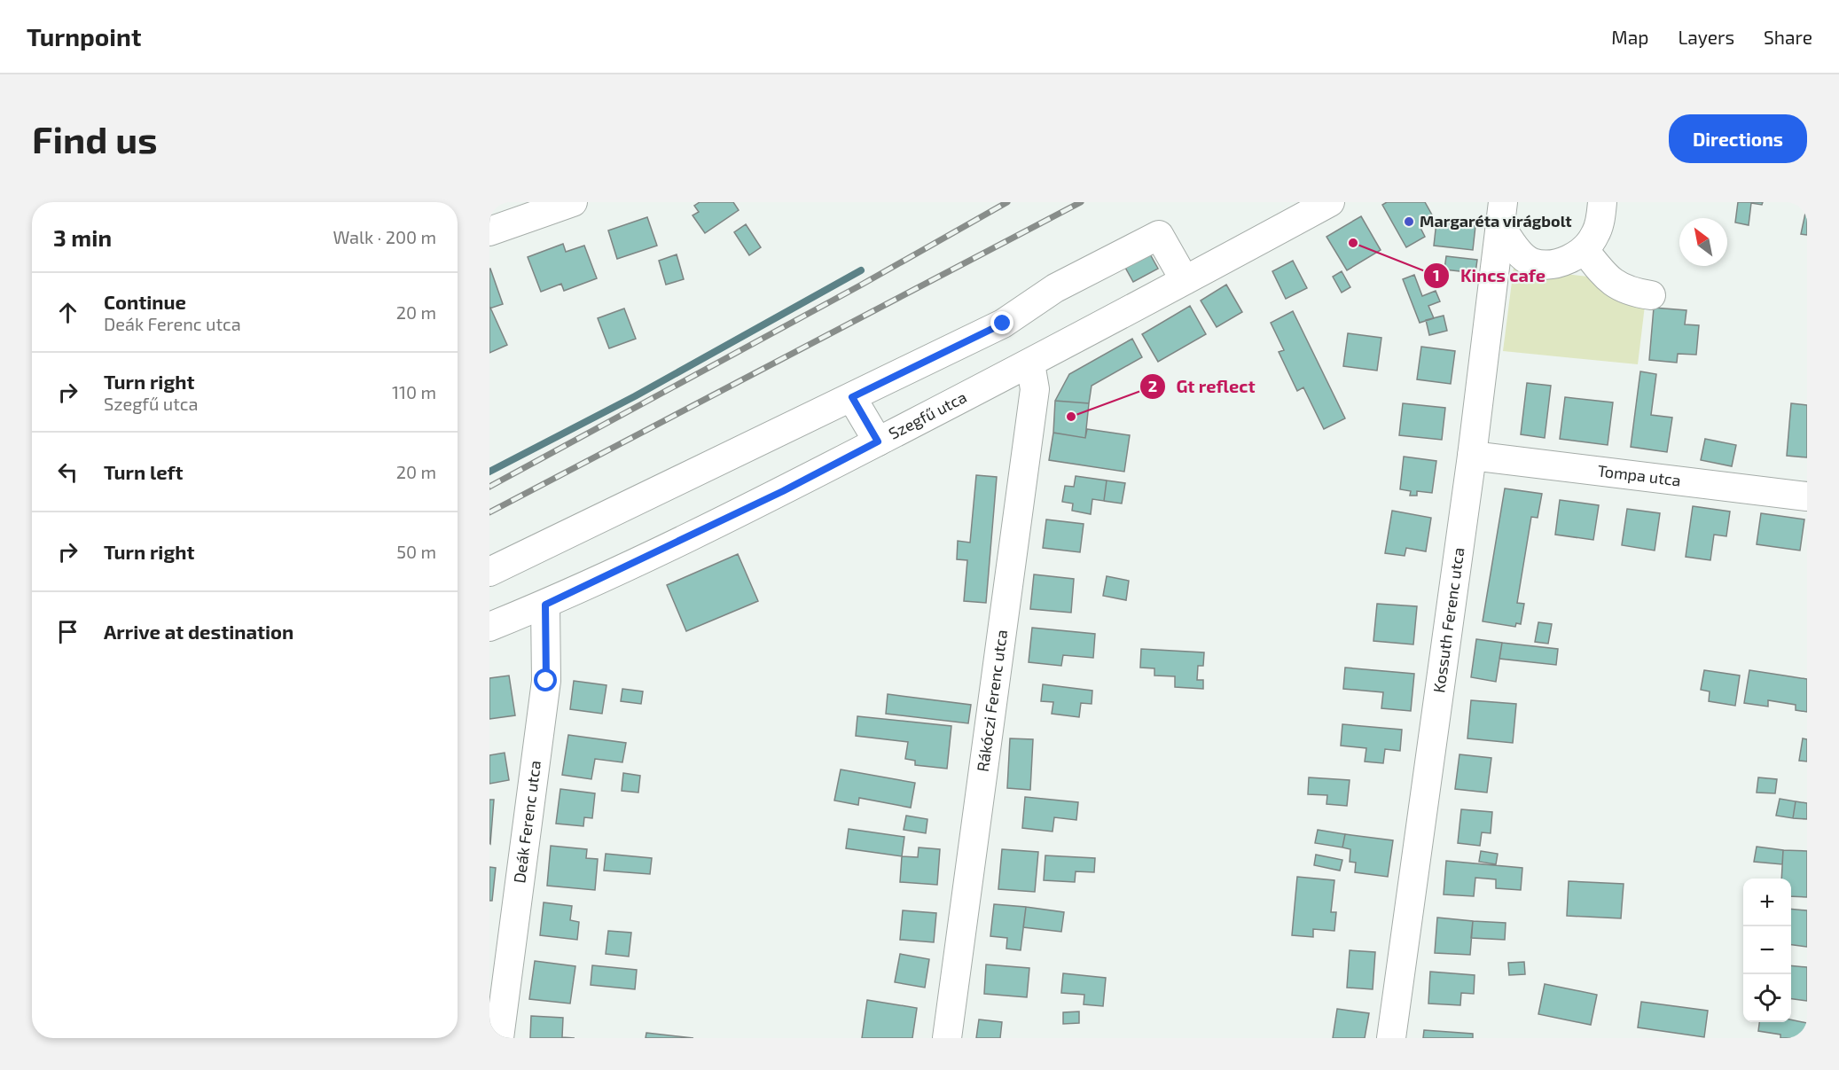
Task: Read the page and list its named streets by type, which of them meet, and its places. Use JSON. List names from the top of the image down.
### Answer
{
  "streets": {
    "street": [
      "Szegfű utca",
      "Tompa utca",
      "Kossuth Ferenc utca",
      "Rákóczi Ferenc utca",
      "Deák Ferenc utca"
    ]
  },
  "crossings": [
    ["Szegfű utca", "Rákóczi Ferenc utca"],
    ["Szegfű utca", "Deák Ferenc utca"],
    ["Tompa utca", "Kossuth Ferenc utca"]
  ],
  "places": ["Margaréta virágbolt", "Kincs cafe", "Gt reflect"],
  "north": "top left",
  "page": {
    "header": "Turnpoint",
    "nav": ["Map", "Layers", "Share"],
    "buttons": "Directions",
    "title": "Find us",
    "heading": ["3 min", "Walk · 200 m"],
    "list": [
      ["Continue", "Deák Ferenc utca", "20 m"],
      ["Turn right", "Szegfű utca", "110 m"],
      ["Turn left", "20 m"],
      ["Turn right", "50 m"],
      "Arrive at destination"
    ],
    "map_buttons": ["+", "−"]
  }
}
